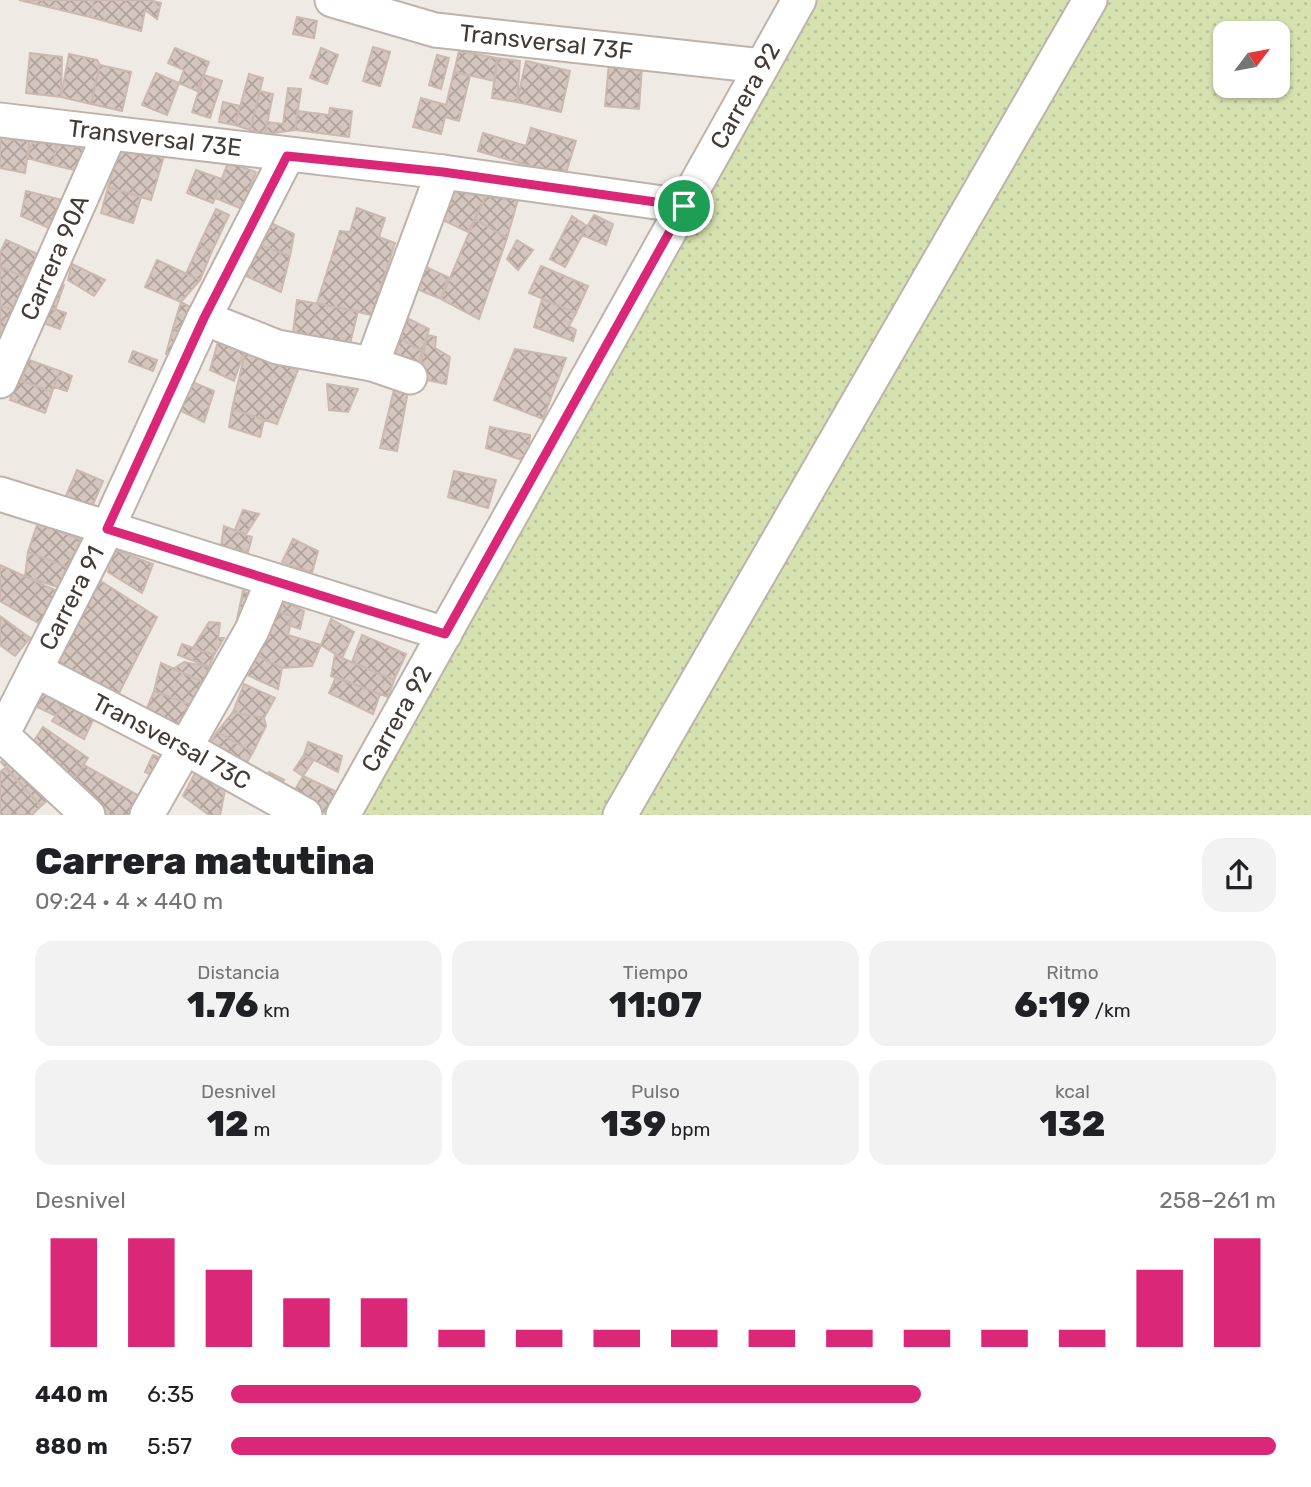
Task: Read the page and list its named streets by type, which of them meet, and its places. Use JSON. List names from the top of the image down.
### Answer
{
  "streets": {
    "street": [
      "Transversal 73F",
      "Carrera 92",
      "Transversal 73E",
      "Carrera 90A",
      "Carrera 91",
      "Transversal 73C"
    ]
  },
  "crossings": [
    ["Transversal 73F", "Carrera 92"],
    ["Carrera 92", "Transversal 73E"],
    ["Transversal 73E", "Carrera 90A"],
    ["Transversal 73E", "Carrera 91"],
    ["Carrera 91", "Transversal 73C"]
  ],
  "north": "top right",
  "page": {
    "heading": ["Carrera matutina", "09:24 · 4 × 440 m"],
    "stats": [
      ["Distancia", "1.76 km"],
      ["Tiempo", "11:07"],
      ["Ritmo", "6:19 /km"],
      ["Desnivel", "12 m"],
      ["Pulso", "139 bpm"],
      ["kcal", "132"]
    ],
    "chart": ["Desnivel", "258–261 m"],
    "list": [
      {
        "name": "440 m",
        "note": "6:35"
      },
      {
        "name": "880 m",
        "note": "5:57"
      }
    ]
  }
}
